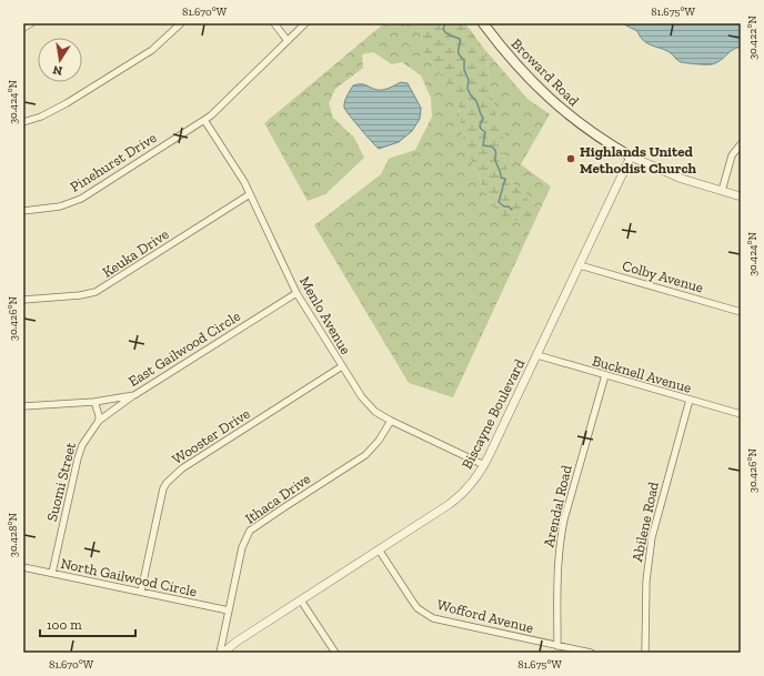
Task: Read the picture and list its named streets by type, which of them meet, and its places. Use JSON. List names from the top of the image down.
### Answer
{
  "streets": {
    "main road": ["Broward Road"],
    "street": [
      "Pinehurst Drive",
      "Keuka Drive",
      "Colby Avenue",
      "Menlo Avenue",
      "East Gailwood Circle",
      "Bucknell Avenue",
      "Biscayne Boulevard",
      "Wooster Drive",
      "Suomi Street",
      "Ithaca Drive",
      "Arendal Road",
      "Abilene Road",
      "North Gailwood Circle",
      "Wofford Avenue"
    ]
  },
  "crossings": [
    ["Broward Road", "Biscayne Boulevard"],
    ["Pinehurst Drive", "Menlo Avenue"],
    ["Keuka Drive", "Menlo Avenue"],
    ["Colby Avenue", "Biscayne Boulevard"],
    ["Menlo Avenue", "East Gailwood Circle"],
    ["Menlo Avenue", "Biscayne Boulevard"],
    ["Menlo Avenue", "Wooster Drive"],
    ["Menlo Avenue", "Ithaca Drive"],
    ["Bucknell Avenue", "Biscayne Boulevard"],
    ["Bucknell Avenue", "Arendal Road"],
    ["Bucknell Avenue", "Abilene Road"],
    ["Biscayne Boulevard", "Ithaca Drive"],
    ["Biscayne Boulevard", "Wofford Avenue"],
    ["Wooster Drive", "North Gailwood Circle"],
    ["Suomi Street", "North Gailwood Circle"],
    ["Ithaca Drive", "North Gailwood Circle"],
    ["Arendal Road", "Wofford Avenue"]
  ],
  "places": ["Highlands United Methodist Church"],
  "scale_bar": "100 m",
  "north": "bottom",
  "coordinates": [
    "81.670°W",
    "81.675°W",
    "30.422°N",
    "30.424°N",
    "30.426°N",
    "30.428°N"
  ]
}
